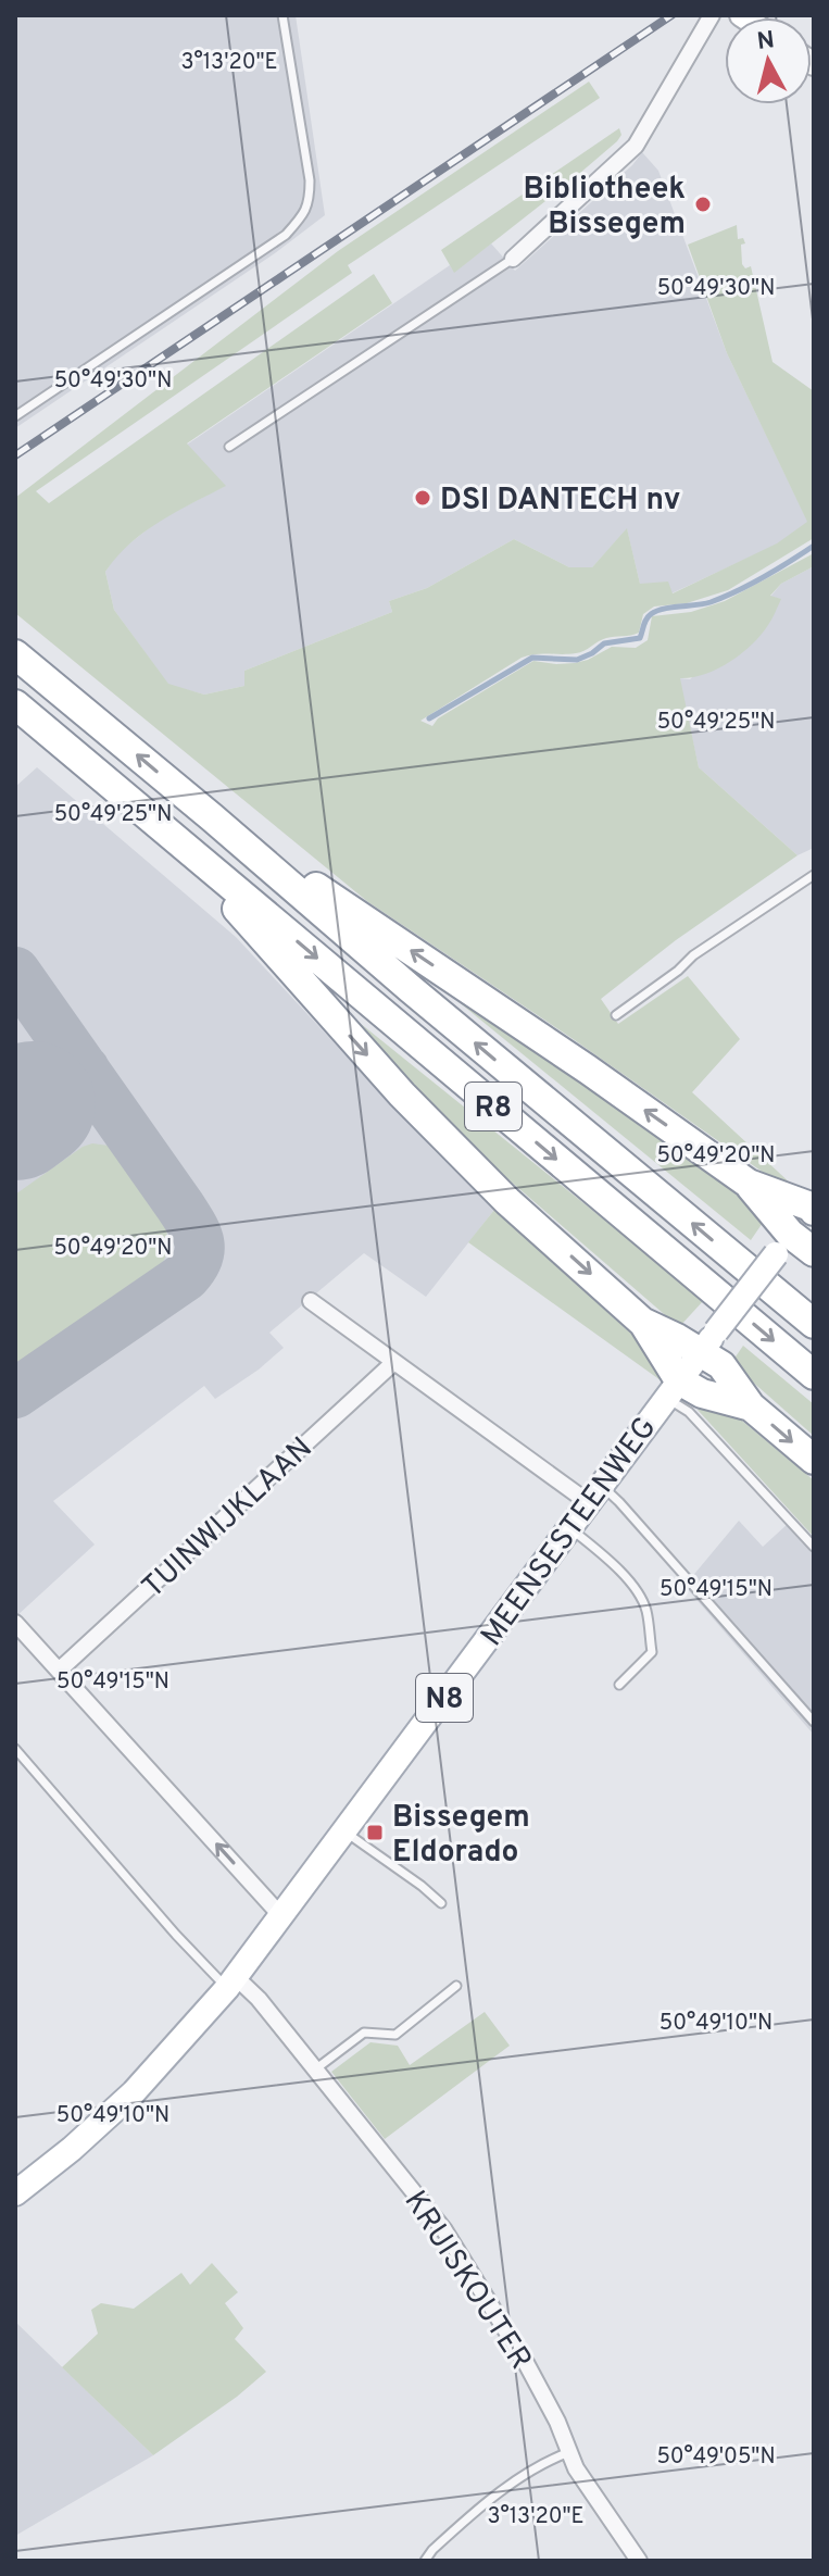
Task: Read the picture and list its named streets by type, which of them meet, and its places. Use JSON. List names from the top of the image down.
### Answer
{
  "streets": {
    "highway": ["R8"],
    "main road": ["MEENSESTEENWEG", "N8"],
    "street": ["TUINWIJKLAAN", "KRUISKOUTER"]
  },
  "crossings": [
    ["MEENSESTEENWEG", "N8"],
    ["MEENSESTEENWEG", "KRUISKOUTER"],
    ["N8", "KRUISKOUTER"]
  ],
  "places": {
    "other": ["Bibliotheek Bissegem", "DSI DANTECH nv"],
    "transit": ["Bissegem Eldorado"]
  },
  "north": "top",
  "coordinates": [
    "3°13'20\"E",
    "50°49'30\"N",
    "50°49'25\"N",
    "50°49'20\"N",
    "50°49'15\"N",
    "50°49'10\"N",
    "50°49'05\"N"
  ]
}
